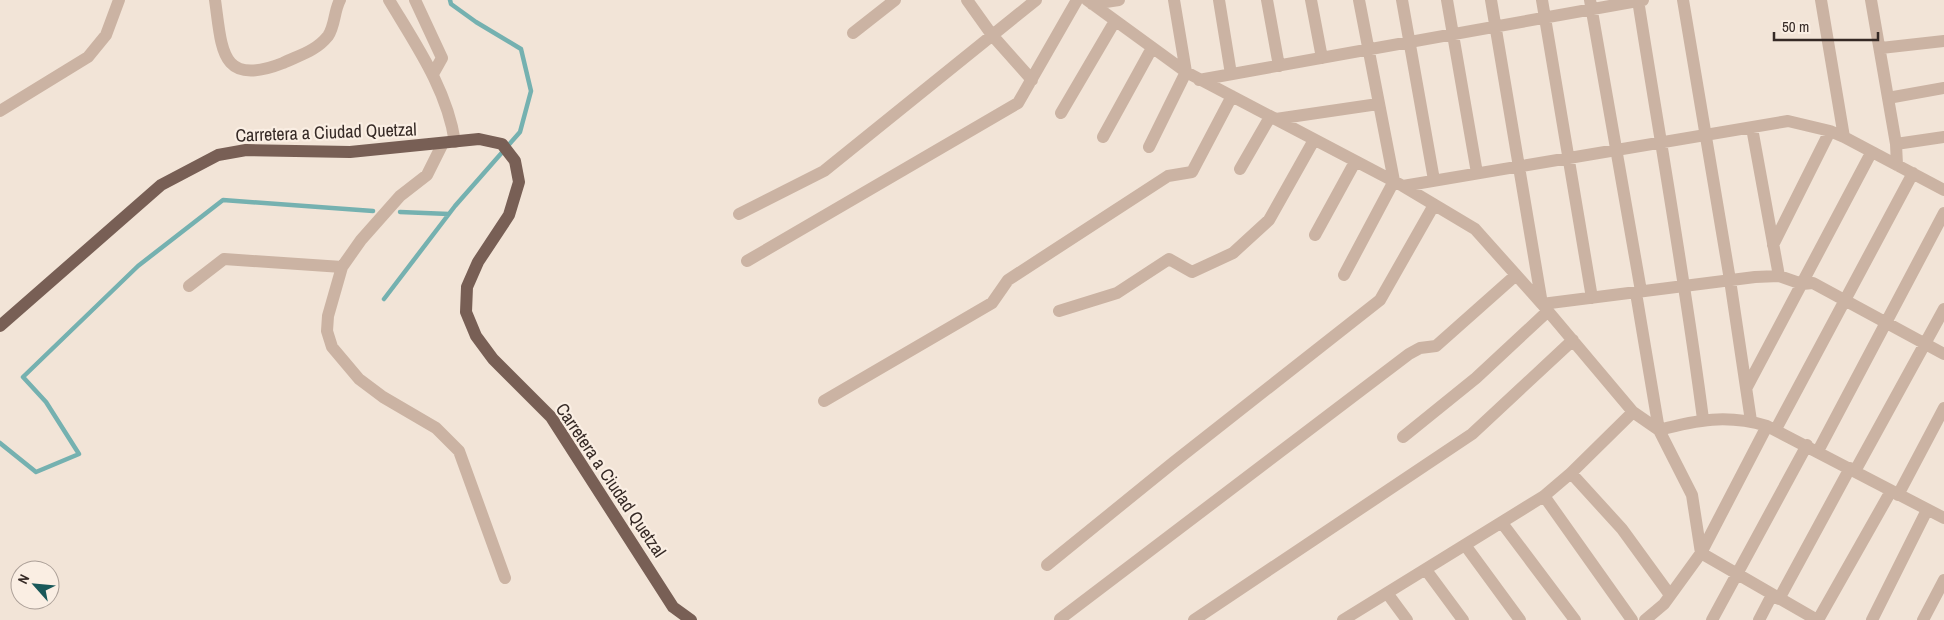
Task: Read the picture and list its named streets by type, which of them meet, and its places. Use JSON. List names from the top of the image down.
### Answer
{
  "streets": {
    "main road": ["Carretera a Ciudad Quetzal"]
  },
  "scale_bar": "50 m",
  "north": "top left"
}
